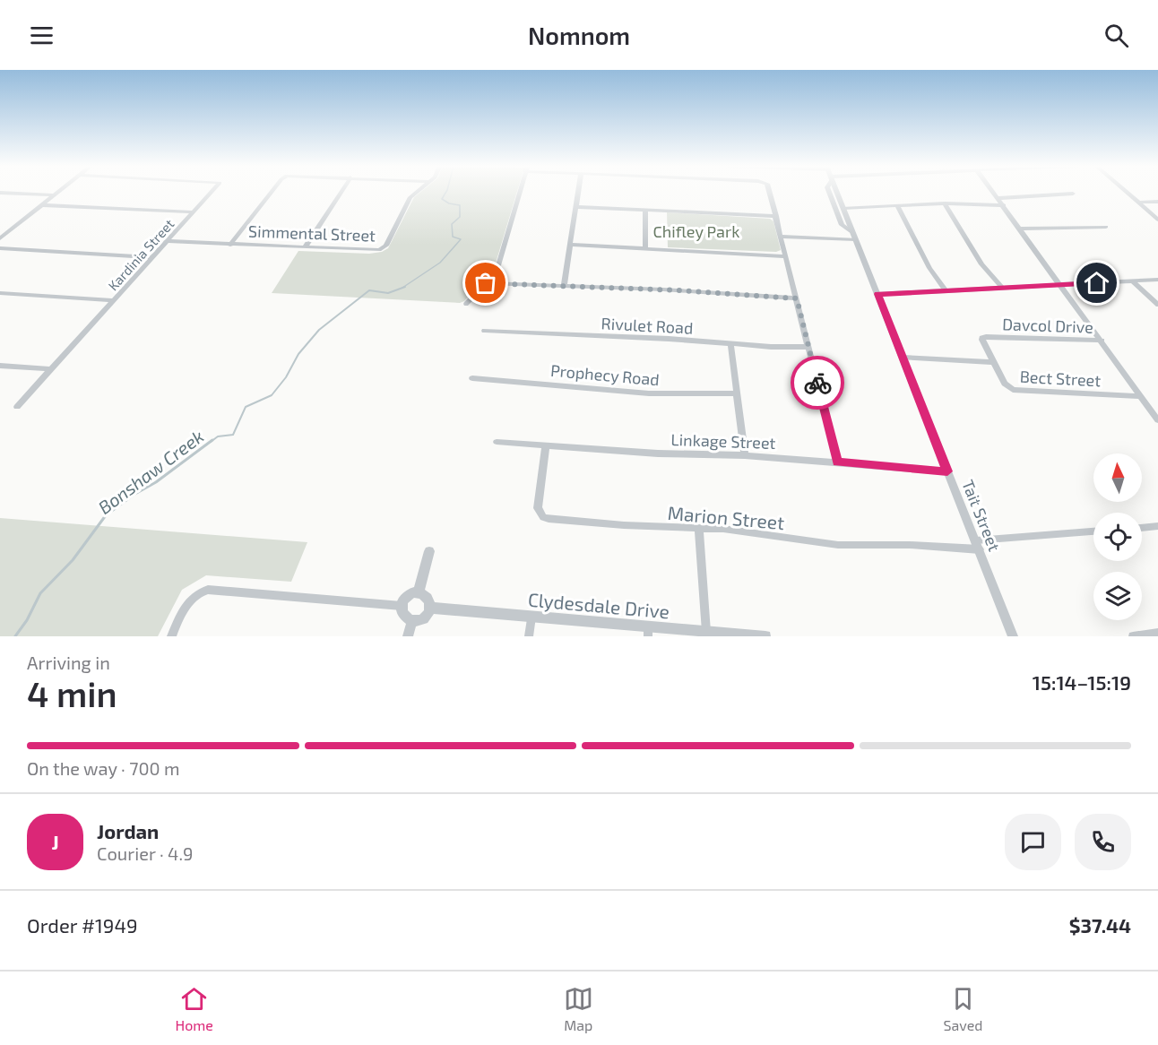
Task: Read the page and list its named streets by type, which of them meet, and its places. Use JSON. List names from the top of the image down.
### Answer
{
  "streets": {
    "street": [
      "Simmental Street",
      "Kardinia Street",
      "Rivulet Road",
      "Davcol Drive",
      "Prophecy Road",
      "Bect Street",
      "Linkage Street",
      "Tait Street",
      "Marion Street",
      "Clydesdale Drive"
    ]
  },
  "crossings": [
    ["Simmental Street", "Kardinia Street"],
    ["Davcol Drive", "Bect Street"],
    ["Linkage Street", "Tait Street"],
    ["Linkage Street", "Marion Street"],
    ["Tait Street", "Marion Street"]
  ],
  "water": ["Bonshaw Creek"],
  "parks": ["Chifley Park"],
  "north": "top",
  "page": {
    "header": "Nomnom",
    "heading": ["4 min", "Arriving in", "15:14–15:19"],
    "panel": [
      "Jordan",
      "Courier · 4.9",
      "Order #1949",
      "$37.44"
    ],
    "bar": "On the way · 700 m",
    "round": "J",
    "tabs": ["Home", "Map", "Saved"]
  }
}
